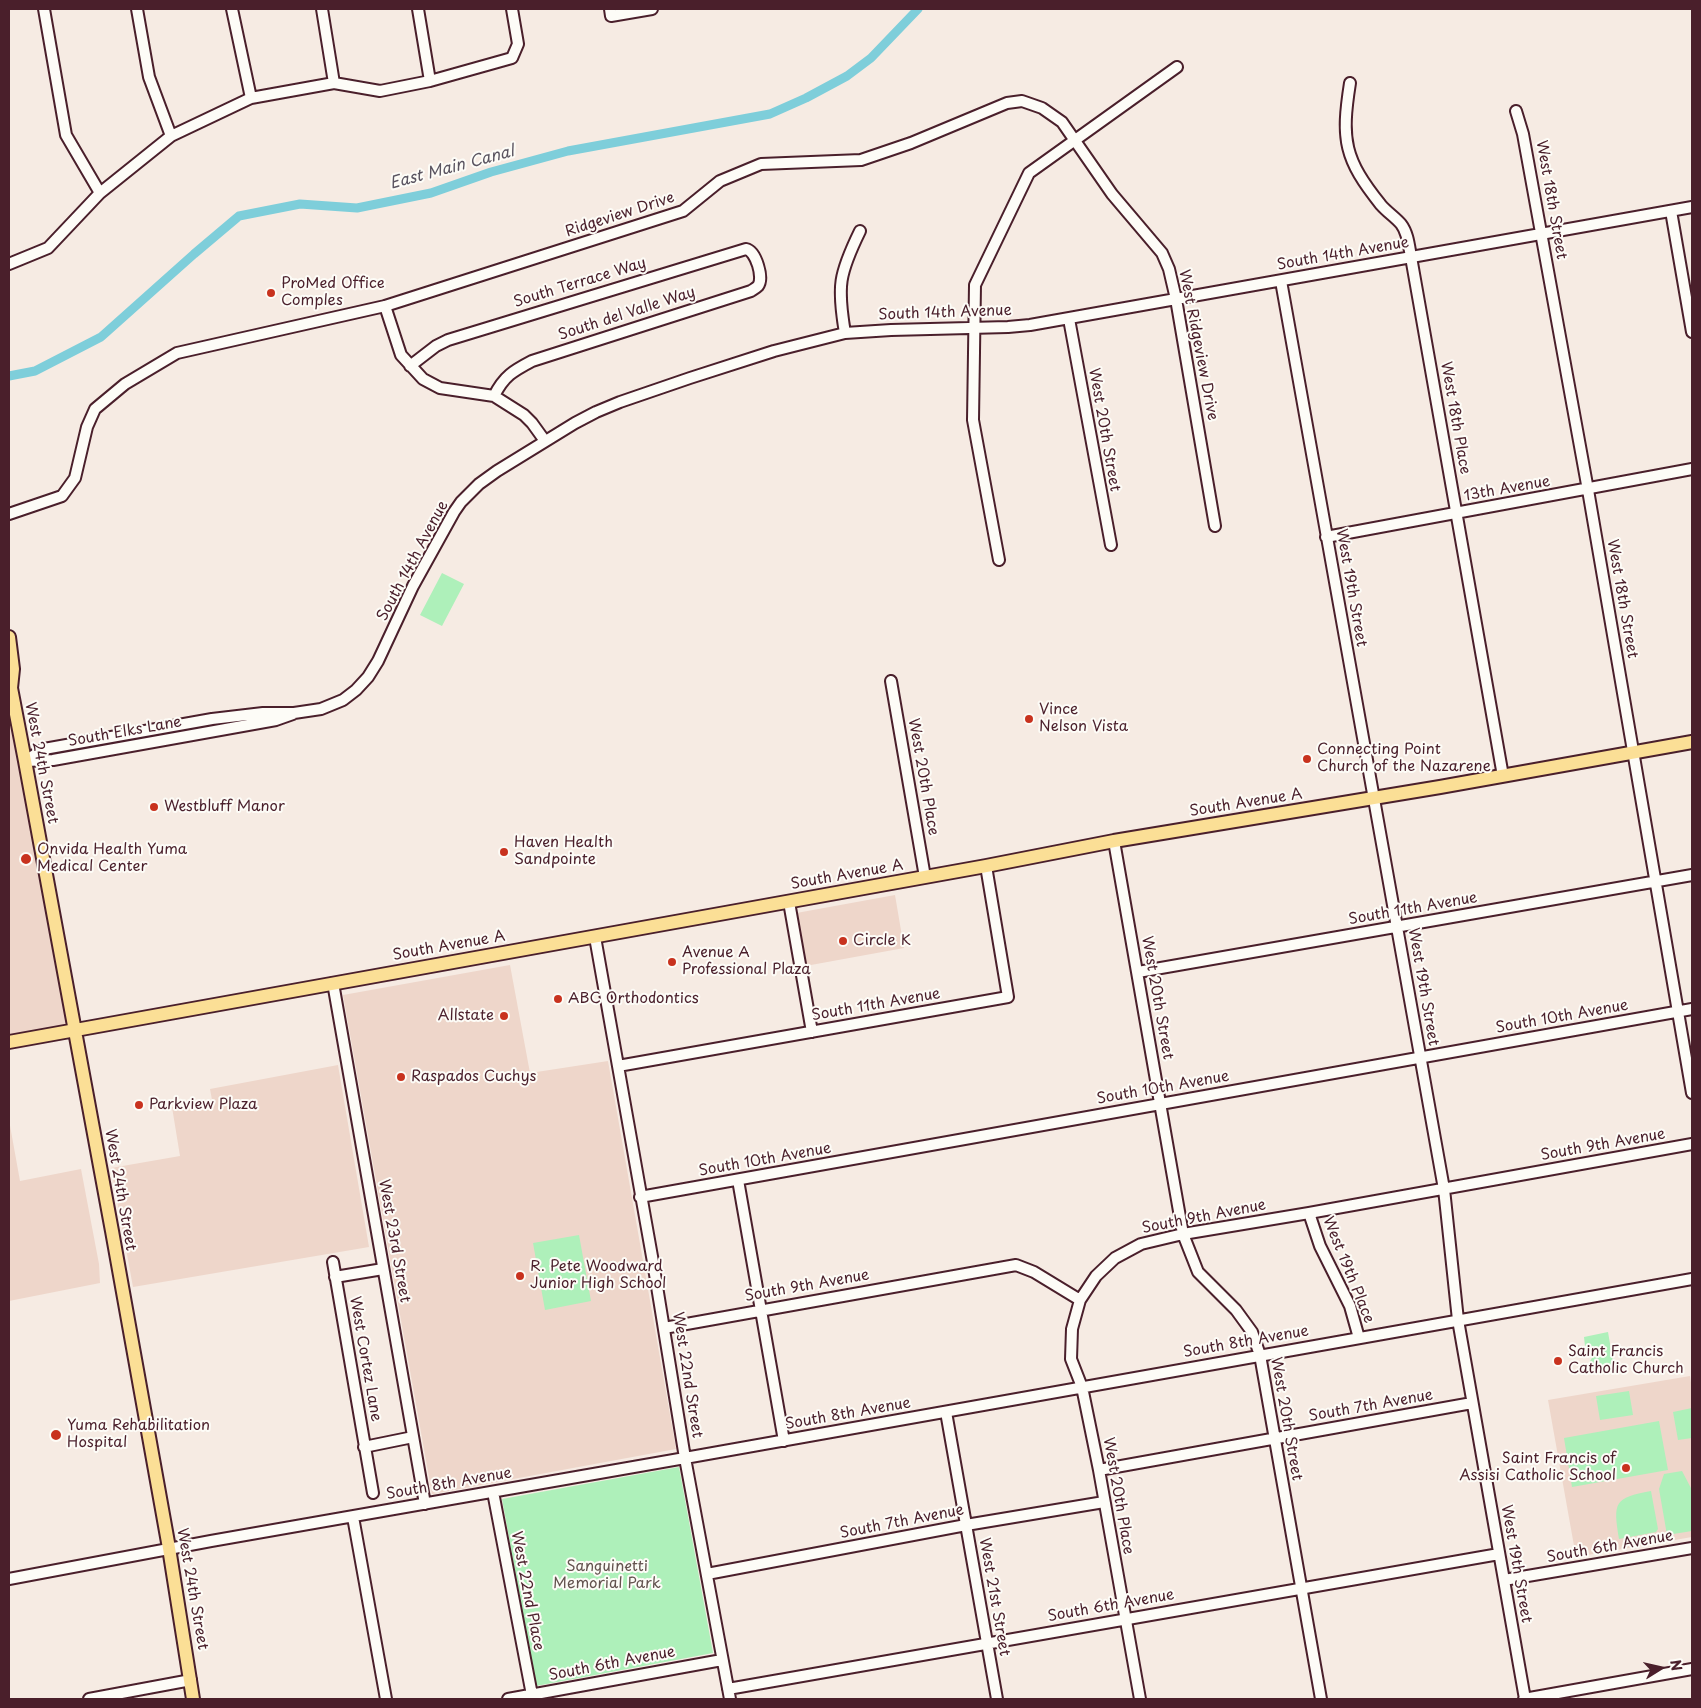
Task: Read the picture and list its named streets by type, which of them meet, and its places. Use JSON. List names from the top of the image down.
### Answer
{
  "streets": {
    "main road": ["West 24th Street", "South Avenue A"],
    "street": [
      "West 18th Street",
      "Ridgeview Drive",
      "South 14th Avenue",
      "South Terrace Way",
      "South del Valle Way",
      "West Ridgeview Drive",
      "West 18th Place",
      "West 20th Street",
      "13th Avenue",
      "West 19th Street",
      "South Elks Lane",
      "West 20th Place",
      "South 11th Avenue",
      "South 10th Avenue",
      "South 9th Avenue",
      "West 23rd Street",
      "West 19th Place",
      "South 8th Avenue",
      "West Cortez Lane",
      "West 22nd Street",
      "South 7th Avenue",
      "South 6th Avenue",
      "West 22nd Place",
      "West 21st Street"
    ]
  },
  "crossings": [
    ["West 18th Street", "South 14th Avenue"],
    ["West 18th Street", "13th Avenue"],
    ["West 18th Street", "South Avenue A"],
    ["West 18th Street", "South 11th Avenue"],
    ["West 18th Street", "South 10th Avenue"],
    ["Ridgeview Drive", "West Ridgeview Drive"],
    ["South 14th Avenue", "West Ridgeview Drive"],
    ["South 14th Avenue", "West 18th Place"],
    ["South 14th Avenue", "West 20th Street"],
    ["South 14th Avenue", "West 19th Street"],
    ["South 14th Avenue", "South Elks Lane"],
    ["South Terrace Way", "South del Valle Way"],
    ["West 18th Place", "13th Avenue"],
    ["West 18th Place", "South Avenue A"],
    ["West 20th Street", "South Avenue A"],
    ["West 20th Street", "South 11th Avenue"],
    ["West 20th Street", "South 10th Avenue"],
    ["West 20th Street", "South 9th Avenue"],
    ["West 20th Street", "South 8th Avenue"],
    ["West 20th Street", "South 7th Avenue"],
    ["West 20th Street", "South 6th Avenue"],
    ["13th Avenue", "West 19th Street"],
    ["West 19th Street", "South Avenue A"],
    ["West 19th Street", "South 11th Avenue"],
    ["West 19th Street", "South 10th Avenue"],
    ["West 19th Street", "South 9th Avenue"],
    ["West 19th Street", "South 8th Avenue"],
    ["West 19th Street", "South 7th Avenue"],
    ["West 19th Street", "South 6th Avenue"],
    ["South Elks Lane", "West 24th Street"],
    ["West 24th Street", "South Avenue A"],
    ["West 24th Street", "South 8th Avenue"],
    ["West 20th Place", "South Avenue A"],
    ["West 20th Place", "South 9th Avenue"],
    ["West 20th Place", "South 8th Avenue"],
    ["West 20th Place", "South 7th Avenue"],
    ["West 20th Place", "South 6th Avenue"],
    ["South Avenue A", "South 11th Avenue"],
    ["South Avenue A", "West 23rd Street"],
    ["South Avenue A", "West 22nd Street"],
    ["South 11th Avenue", "West 22nd Street"],
    ["South 10th Avenue", "West 22nd Street"],
    ["South 9th Avenue", "West 19th Place"],
    ["South 9th Avenue", "West 22nd Street"],
    ["West 23rd Street", "South 8th Avenue"],
    ["West 23rd Street", "West Cortez Lane"],
    ["West 19th Place", "South 8th Avenue"],
    ["South 8th Avenue", "West 22nd Street"],
    ["South 8th Avenue", "West 22nd Place"],
    ["South 8th Avenue", "West 21st Street"],
    ["West 22nd Street", "South 7th Avenue"],
    ["West 22nd Street", "South 6th Avenue"],
    ["South 7th Avenue", "West 21st Street"],
    ["South 6th Avenue", "West 22nd Place"],
    ["South 6th Avenue", "West 21st Street"]
  ],
  "water": ["East Main Canal"],
  "parks": ["Sanguinetti Memorial Park"],
  "places": [
    "ProMed Office Comples",
    "Vince Nelson Vista",
    "Connecting Point Church of the Nazarene",
    "Westbluff Manor",
    "Haven Health Sandpointe",
    "Onvida Health Yuma Medical Center",
    "Circle K",
    "Avenue A Professional Plaza",
    "ABC Orthodontics",
    "Allstate",
    "Raspados Cuchys",
    "Parkview Plaza",
    "R. Pete Woodward Junior High School",
    "Saint Francis Catholic Church",
    "Yuma Rehabilitation Hospital",
    "Saint Francis of Assisi Catholic School"
  ],
  "north": "right"
}
